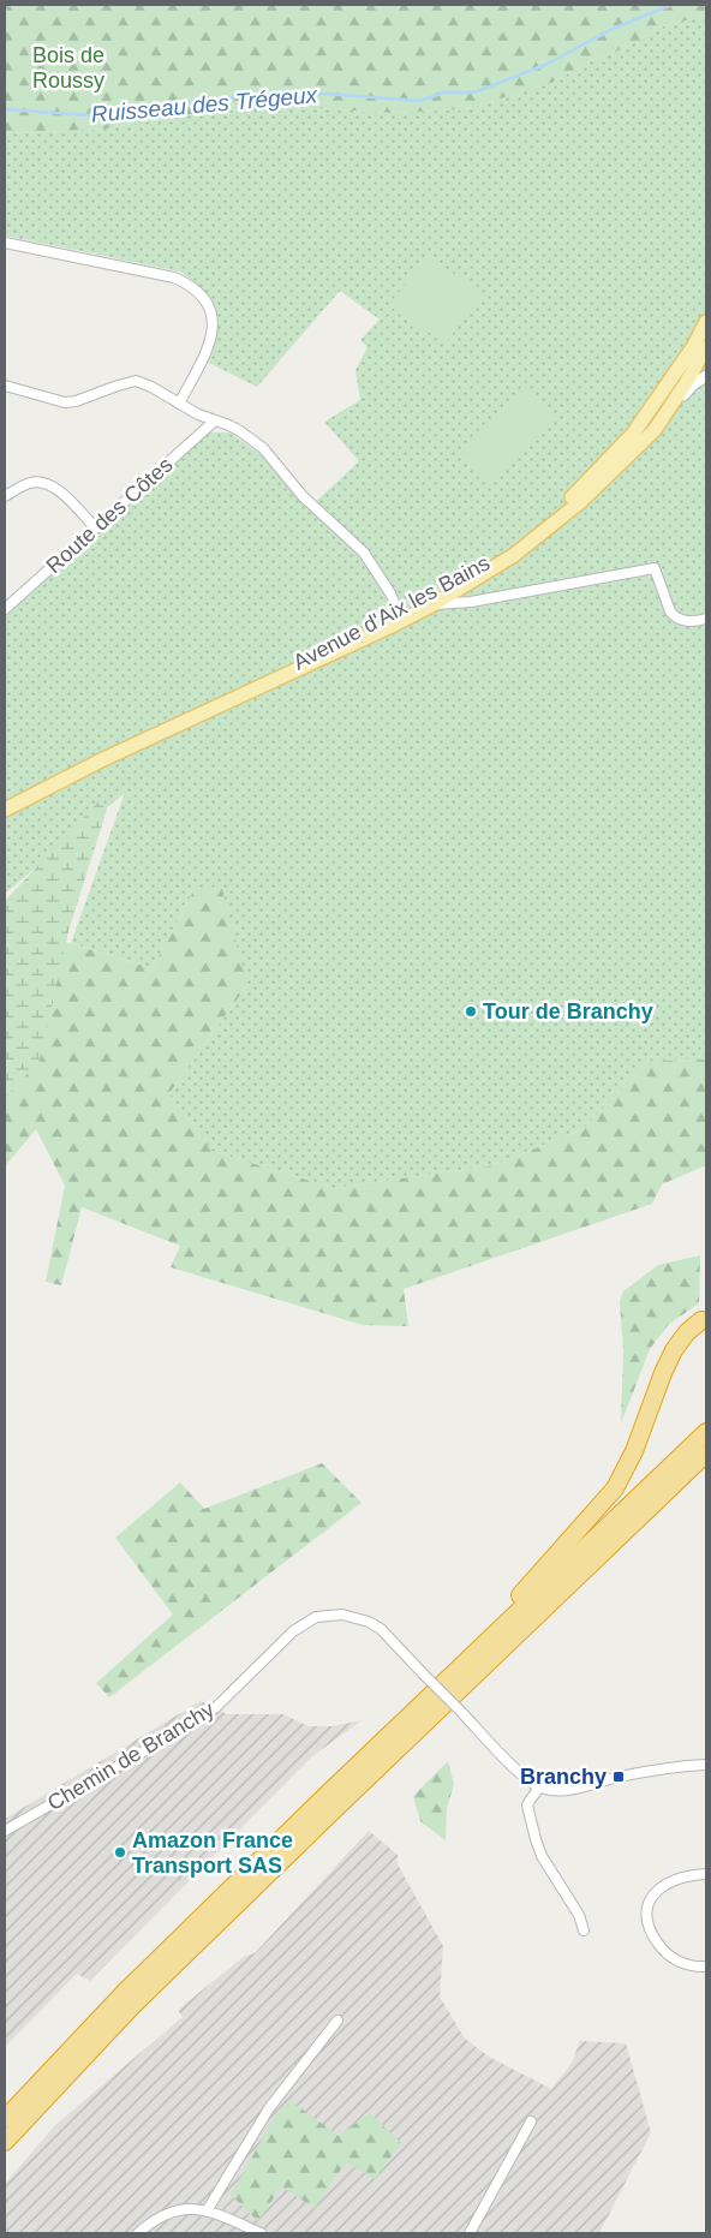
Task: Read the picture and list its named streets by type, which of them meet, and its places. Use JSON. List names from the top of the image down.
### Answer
{
  "streets": {
    "main road": ["Avenue d'Aix les Bains"],
    "street": ["Route des Côtes", "Chemin de Branchy"]
  },
  "water": ["Ruisseau des Trégeux"],
  "parks": ["Bois de Roussy"],
  "places": {
    "other": ["Tour de Branchy", "Amazon France Transport SAS"],
    "transit": ["Branchy"]
  }
}
